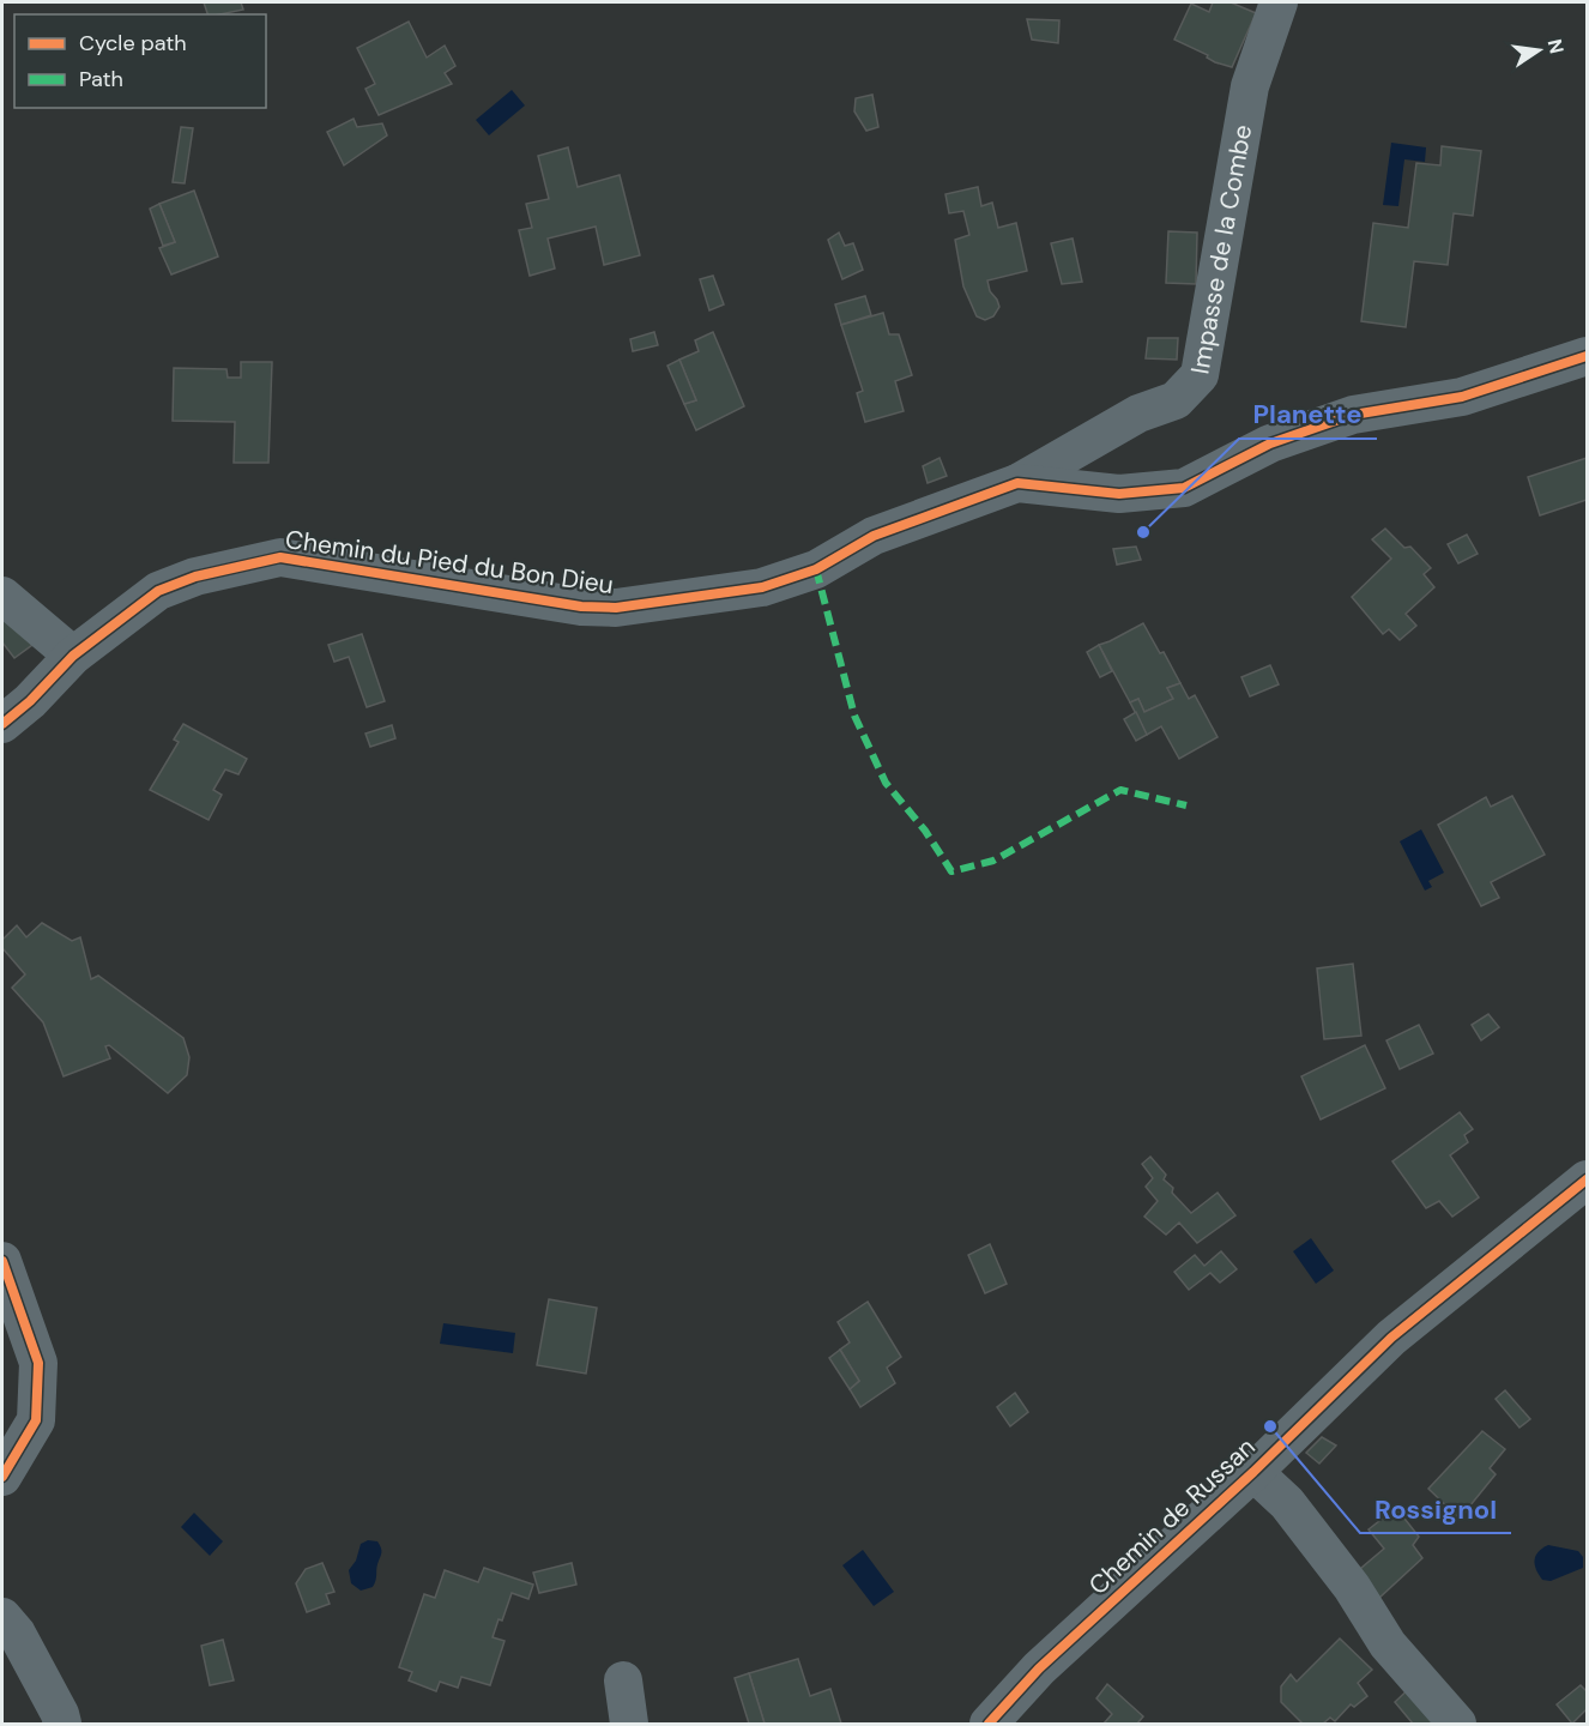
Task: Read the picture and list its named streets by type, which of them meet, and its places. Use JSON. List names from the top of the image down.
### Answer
{
  "streets": {
    "street": ["Impasse de la Combe", "Chemin du Pied du Bon Dieu", "Chemin de Russan"]
  },
  "crossings": [
    ["Impasse de la Combe", "Chemin du Pied du Bon Dieu"]
  ],
  "places": ["Planette", "Rossignol"],
  "legend": ["Cycle path", "Path"],
  "north": "right"
}
